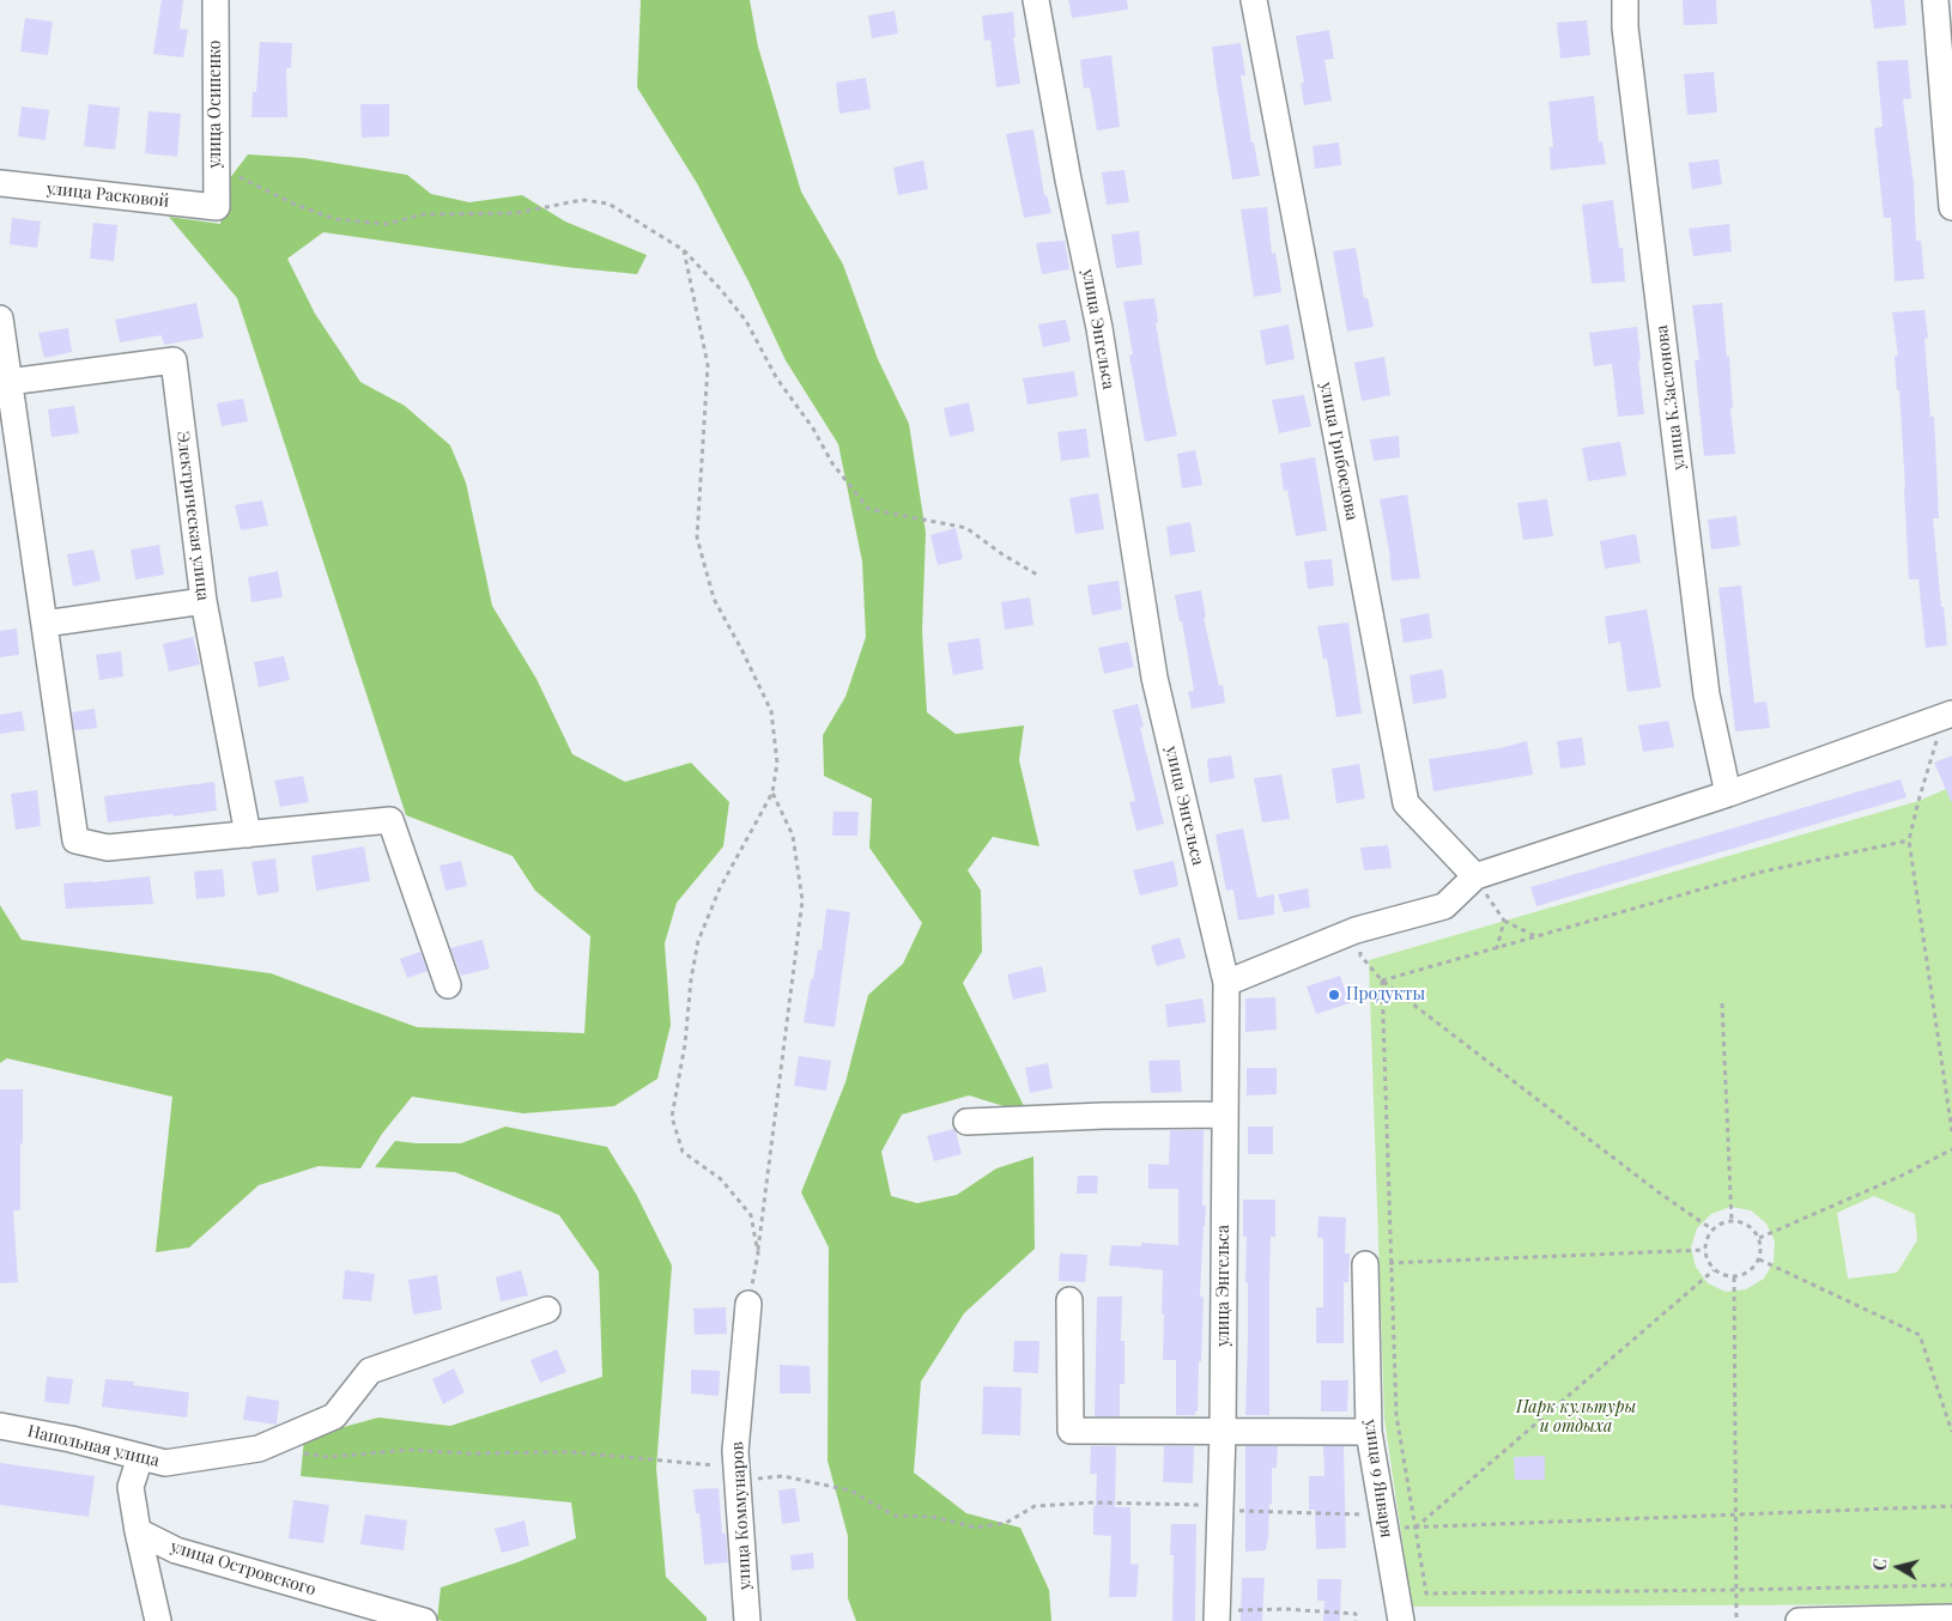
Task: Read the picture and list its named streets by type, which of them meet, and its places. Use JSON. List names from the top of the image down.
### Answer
{
  "streets": {
    "street": [
      "улица Осипенко",
      "улица Расковой",
      "улица Энгельса",
      "улица К.Заслонова",
      "улица Грибоедова",
      "Электрическая улица",
      "Напольная улица",
      "улица 9 Января",
      "улица Коммунаров",
      "улица Островского"
    ]
  },
  "crossings": [
    ["улица Осипенко", "улица Расковой"]
  ],
  "parks": ["Парк культуры и отдыха"],
  "places": ["Продукты"],
  "north": "left"
}
